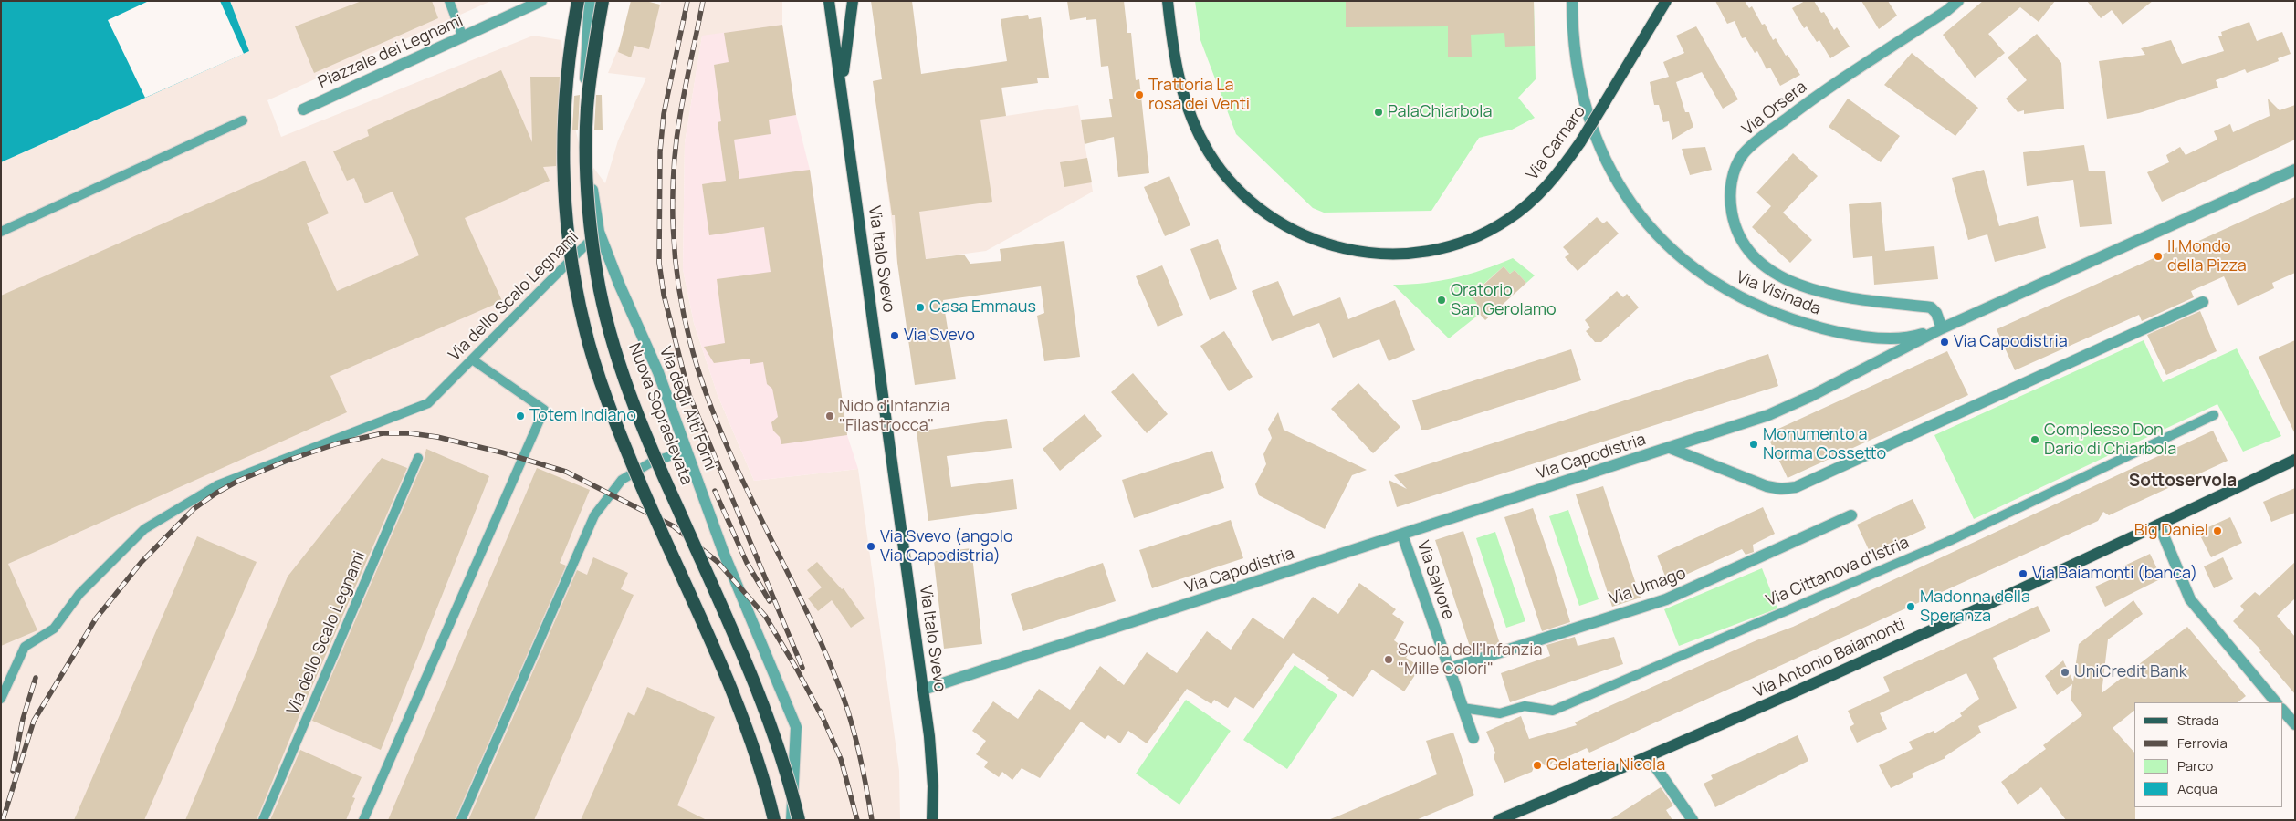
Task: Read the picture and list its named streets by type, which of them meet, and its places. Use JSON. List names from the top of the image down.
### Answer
{
  "streets": {
    "highway": ["Nuova Sopraelevata"],
    "main road": ["Via Carnaro", "Via Italo Svevo", "Via Antonio Baiamonti"],
    "street": [
      "Piazzale dei Legnami",
      "Via Orsera",
      "Via Visinada",
      "Via degli Alti Forni",
      "Via Capodistria",
      "Via Salvore",
      "Via Umago"
    ],
    "lane": ["Via dello Scalo Legnami", "Via Cittanova d'Istria"]
  },
  "crossings": [
    ["Via Orsera", "Via Visinada"],
    ["Via Orsera", "Via Capodistria"],
    ["Via Italo Svevo", "Via Capodistria"],
    ["Via Visinada", "Via Capodistria"],
    ["Via dello Scalo Legnami", "Via degli Alti Forni"],
    ["Via Capodistria", "Via Salvore"],
    ["Via Cittanova d'Istria", "Via Salvore"],
    ["Via Salvore", "Via Umago"]
  ],
  "districts": ["Sottoservola"],
  "places": [
    "Trattoria La rosa dei Venti",
    "PalaChiarbola",
    "Il Mondo della Pizza",
    "Oratorio San Gerolamo",
    "Casa Emmaus",
    "Via Svevo",
    "Via Capodistria",
    "Totem Indiano",
    "Nido d'Infanzia \"Filastrocca\"",
    "Complesso Don Dario di Chiarbola",
    "Monumento a Norma Cossetto",
    "Big Daniel",
    "Via Svevo (angolo Via Capodistria)",
    "Via Baiamonti (banca)",
    "Madonna della Speranza",
    "Scuola dell'Infanzia \"Mille Colori\"",
    "UniCredit Bank",
    "Gelateria Nicola"
  ],
  "legend": [
    "Strada",
    "Ferrovia",
    "Parco",
    "Acqua"
  ]
}
